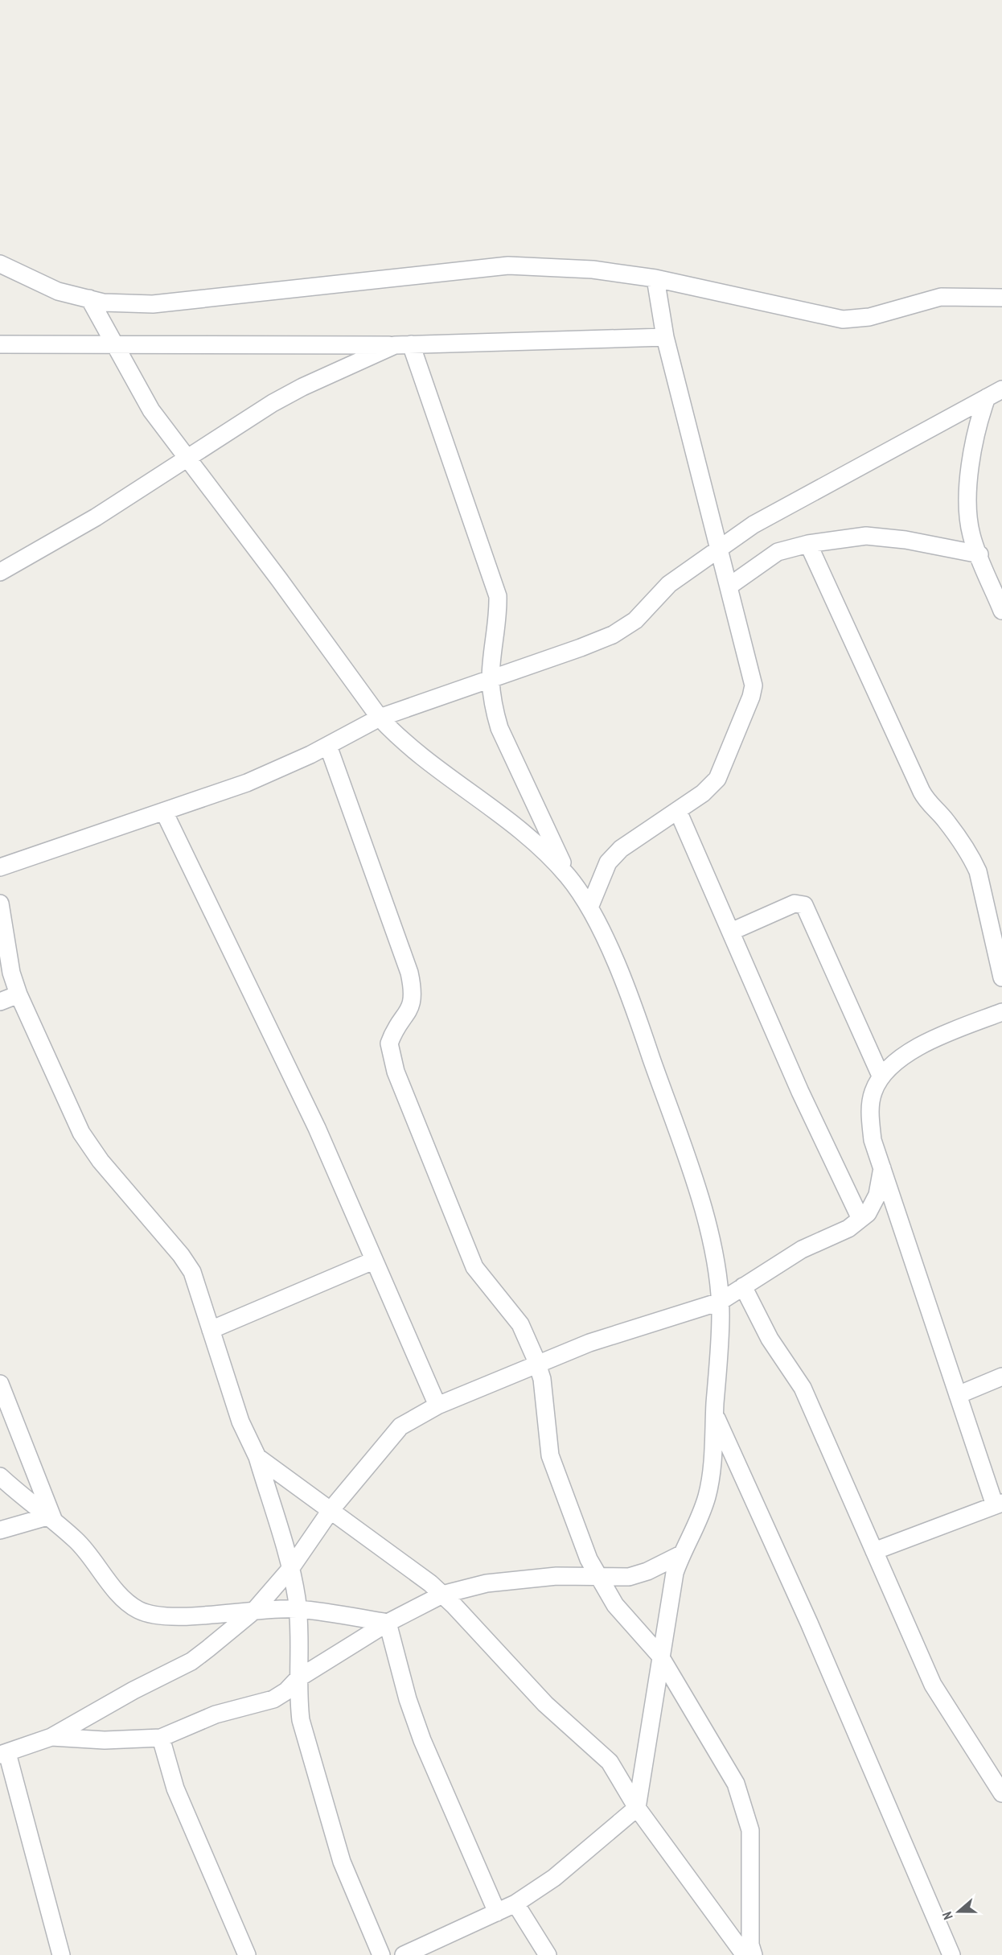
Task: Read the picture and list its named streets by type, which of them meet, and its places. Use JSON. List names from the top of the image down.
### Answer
{
  "north": "left"
}
